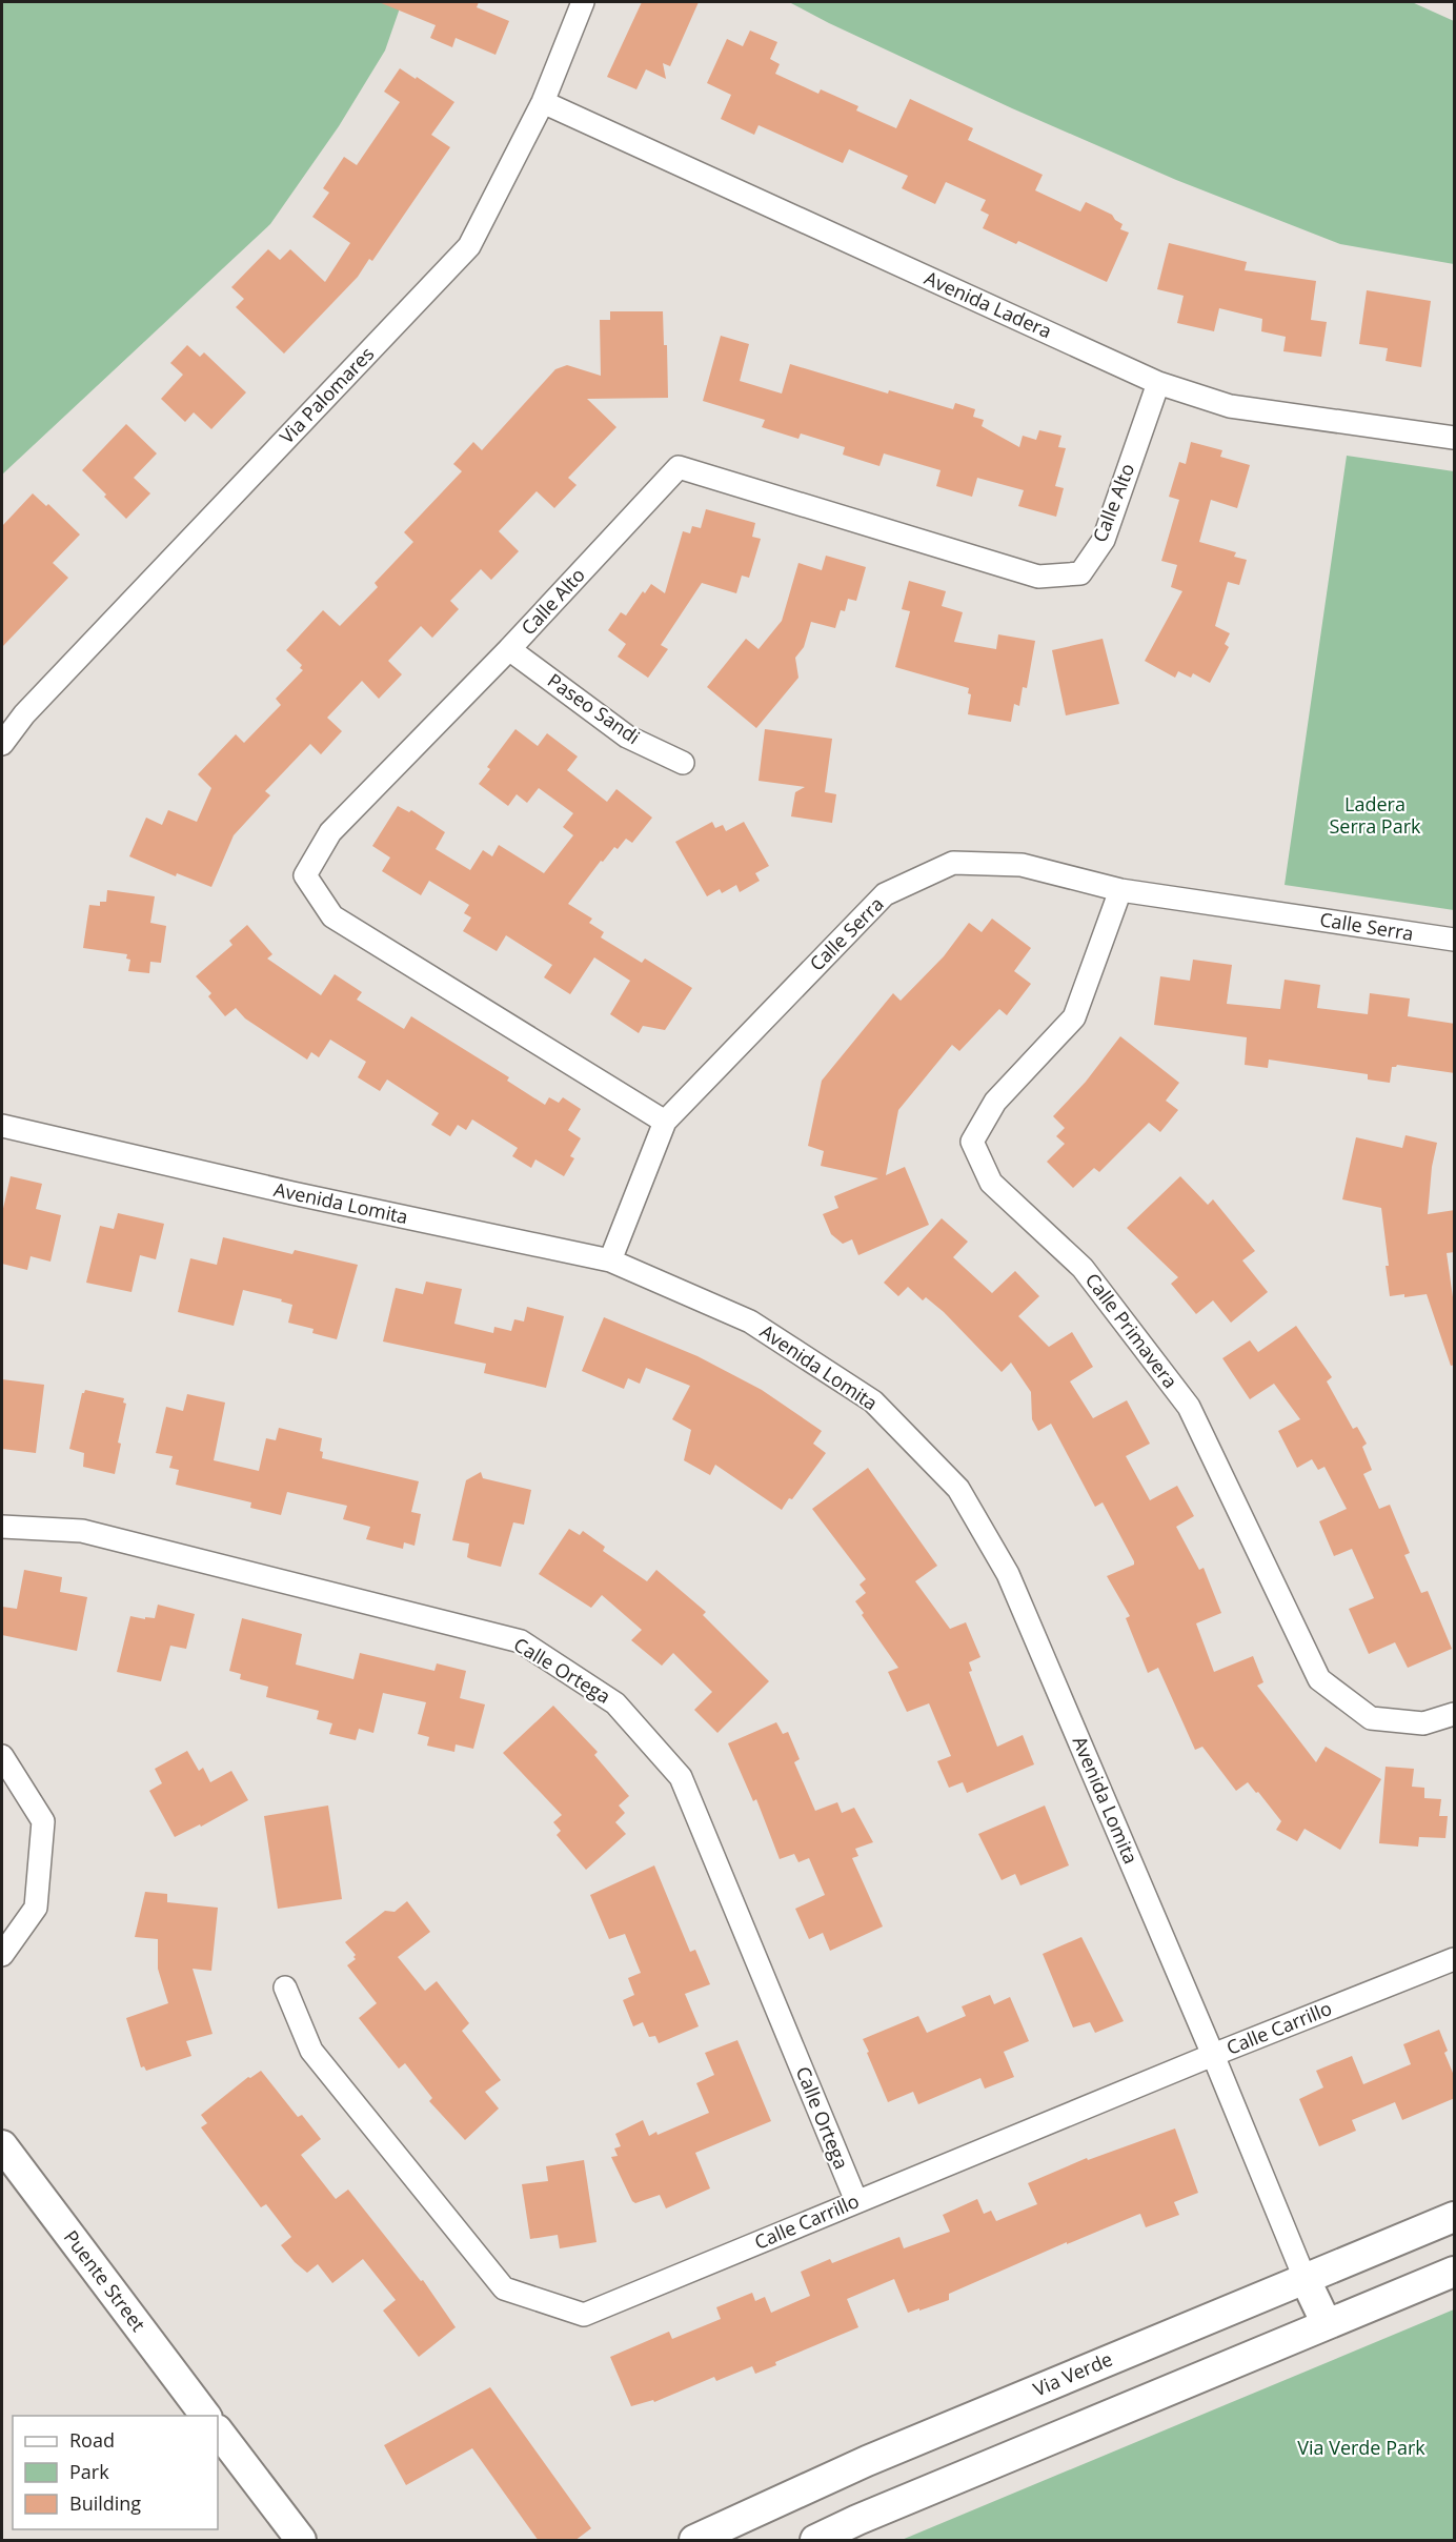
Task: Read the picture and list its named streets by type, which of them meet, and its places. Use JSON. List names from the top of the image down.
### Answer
{
  "streets": {
    "main road": ["Puente Street", "Via Verde"],
    "street": [
      "Avenida Ladera",
      "Via Palomares",
      "Calle Alto",
      "Paseo Sandi",
      "Calle Serra",
      "Avenida Lomita",
      "Calle Primavera",
      "Calle Ortega",
      "Calle Carrillo"
    ]
  },
  "crossings": [
    ["Avenida Ladera", "Via Palomares"],
    ["Avenida Ladera", "Calle Alto"],
    ["Calle Alto", "Paseo Sandi"],
    ["Calle Alto", "Calle Serra"],
    ["Calle Serra", "Avenida Lomita"],
    ["Calle Serra", "Calle Primavera"],
    ["Avenida Lomita", "Calle Carrillo"],
    ["Avenida Lomita", "Via Verde"],
    ["Calle Ortega", "Calle Carrillo"]
  ],
  "parks": ["Ladera Serra Park", "Via Verde Park"],
  "legend": ["Road", "Park", "Building"]
}
